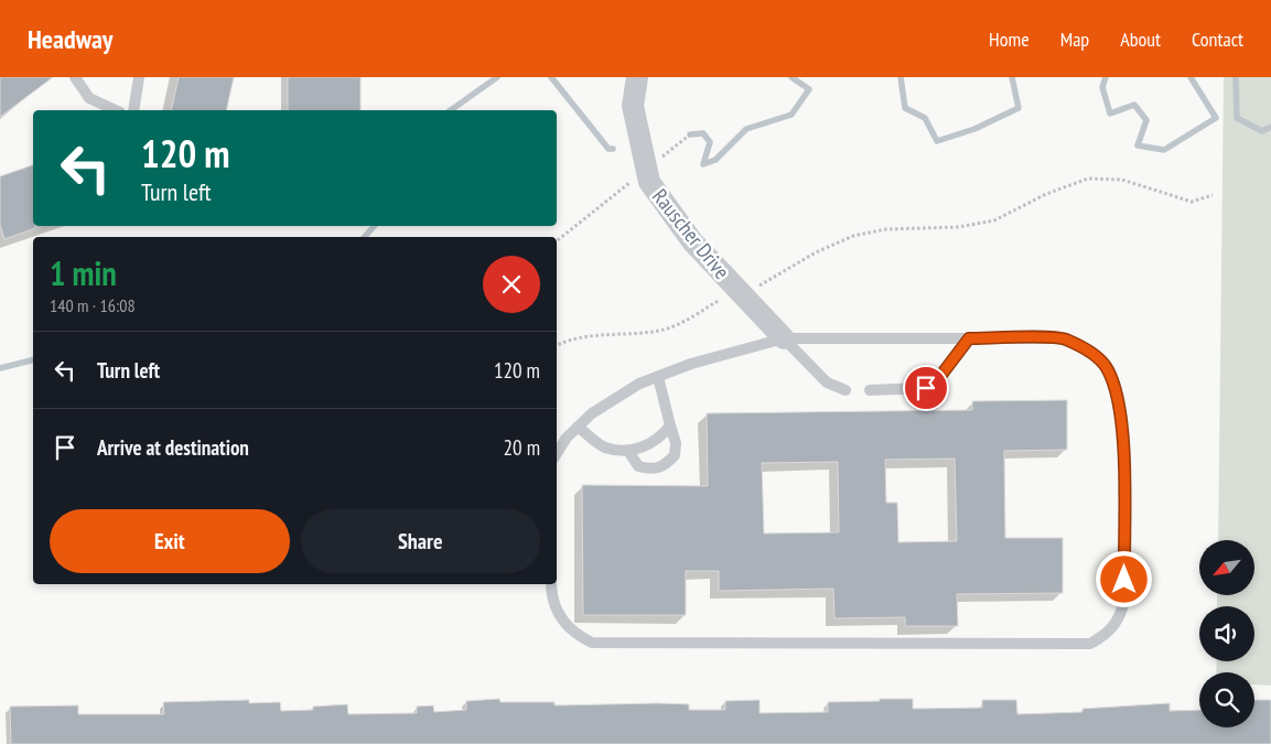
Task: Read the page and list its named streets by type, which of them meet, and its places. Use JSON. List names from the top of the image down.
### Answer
{
  "streets": {
    "street": ["Rauscher Drive"]
  },
  "north": "bottom left",
  "page": {
    "header": "Headway",
    "nav": [
      "Home",
      "Map",
      "About",
      "Contact"
    ],
    "turn": ["120 m", "Turn left"],
    "heading": ["1 min", "140 m · 16:08"],
    "list": [
      {
        "name": "Turn left",
        "value": "120 m"
      },
      {
        "name": "Arrive at destination",
        "value": "20 m"
      }
    ],
    "buttons": ["Exit", "Share"]
  }
}
